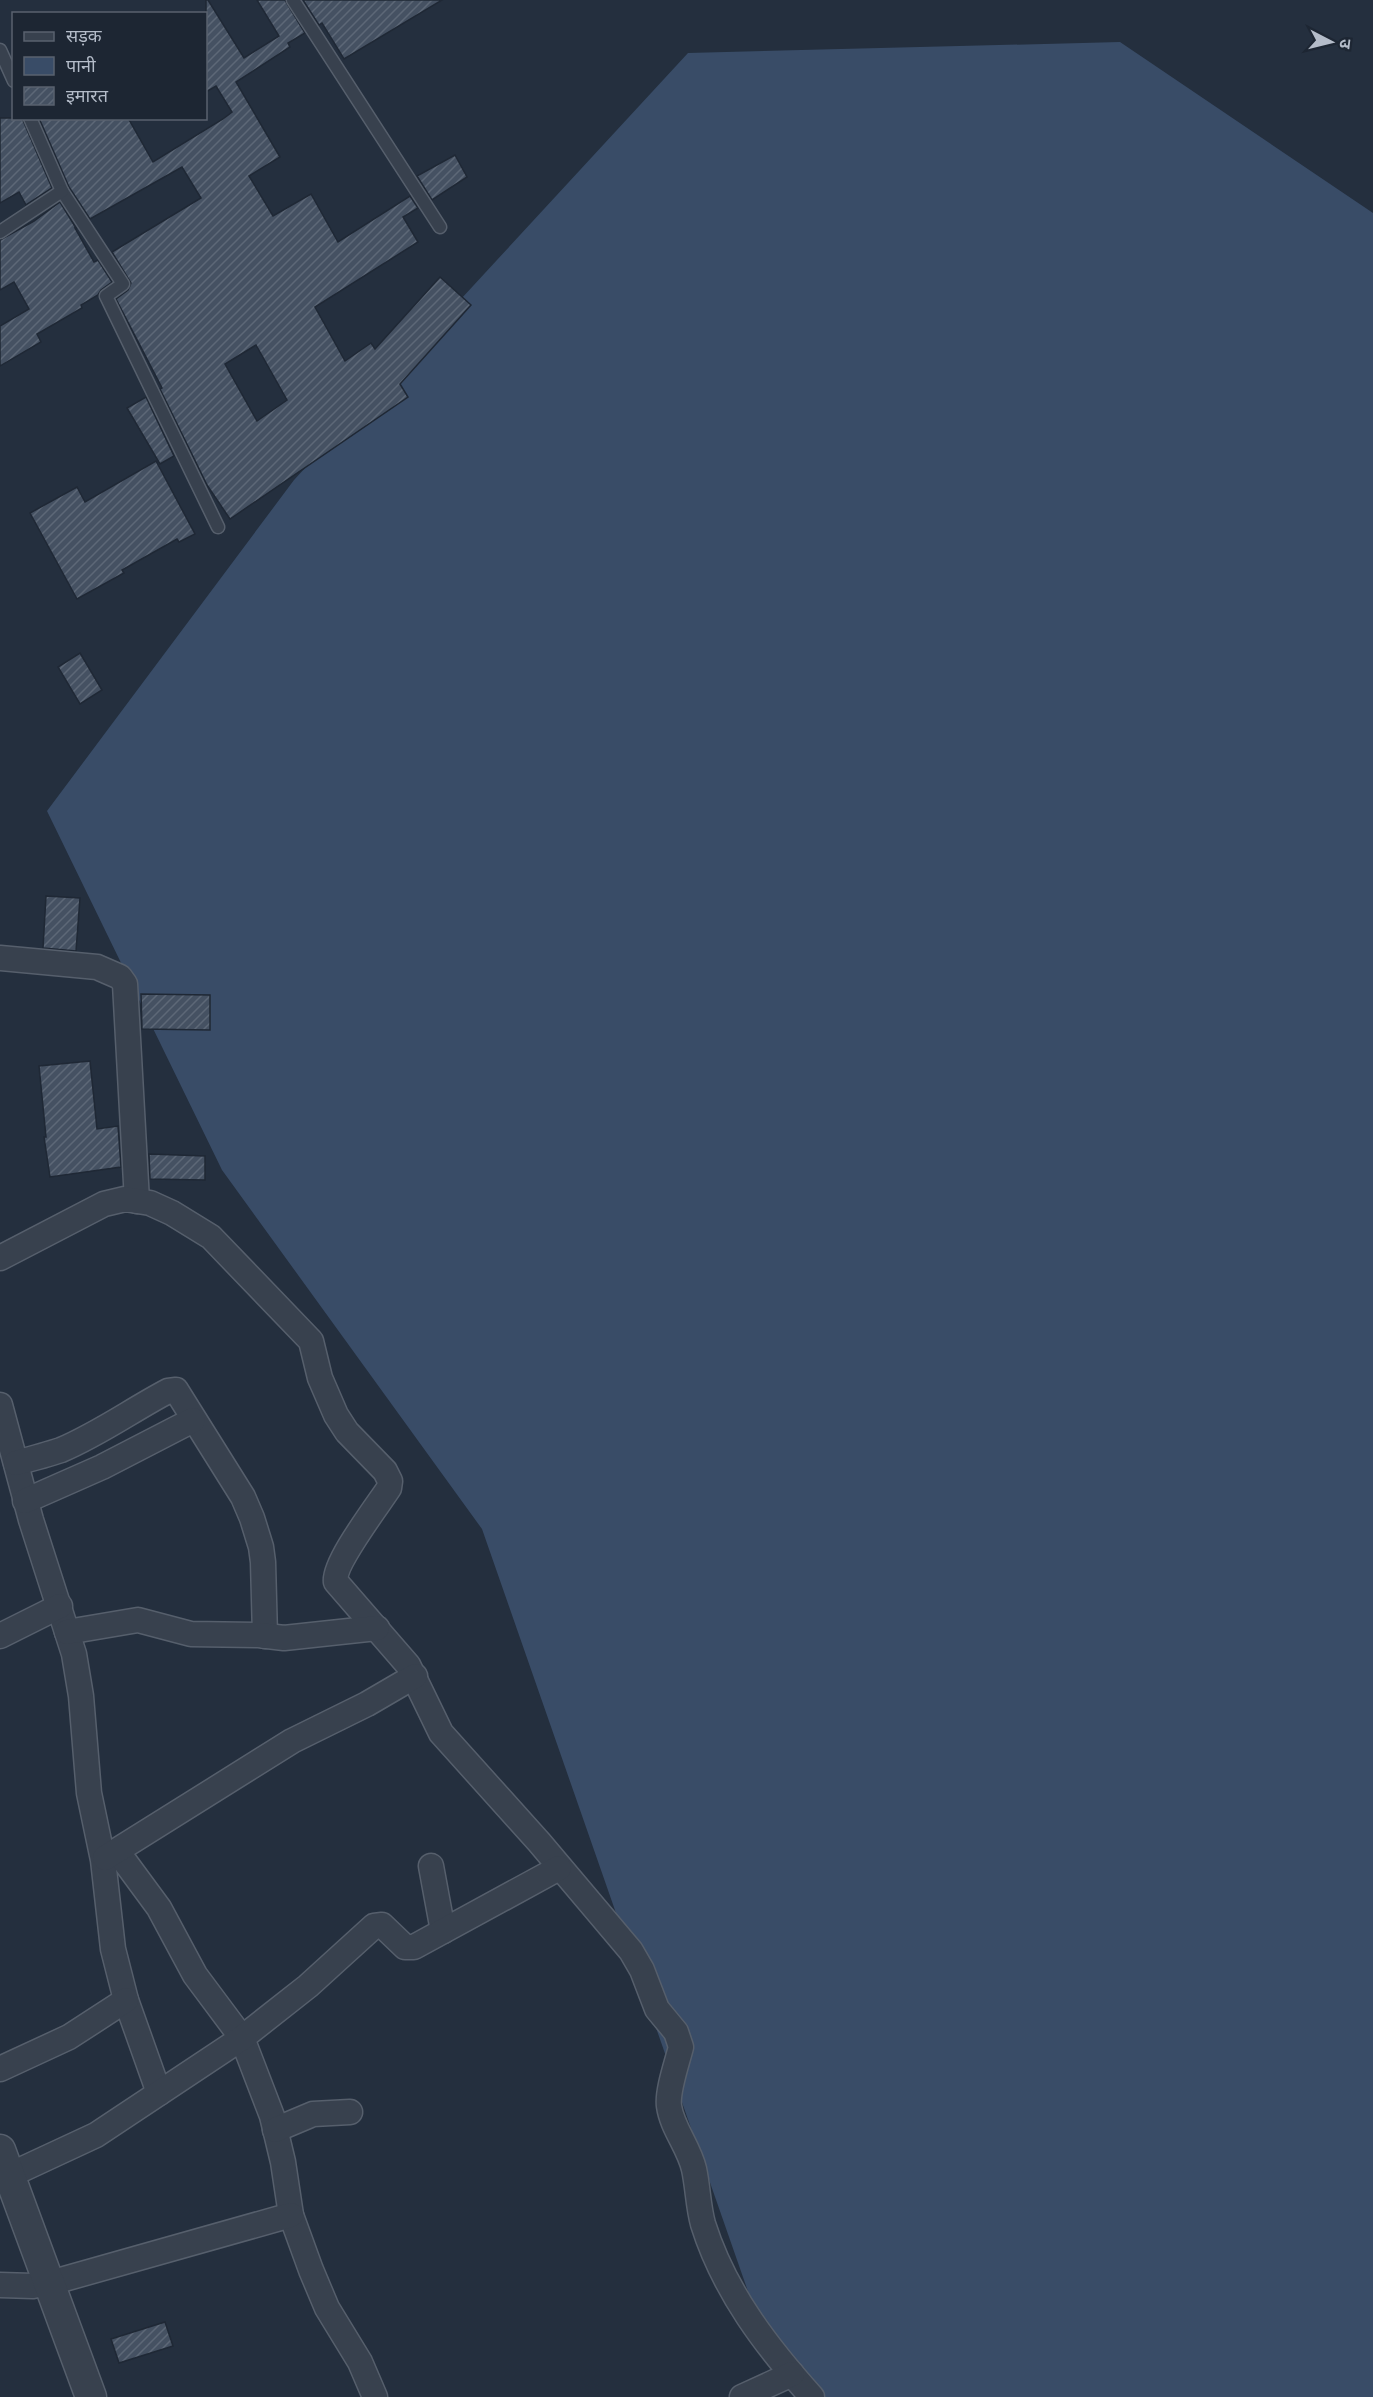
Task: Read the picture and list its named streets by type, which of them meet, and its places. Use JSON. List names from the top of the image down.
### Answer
{
  "legend": ["सड़क", "पानी", "इमारत"],
  "north": "right"
}
